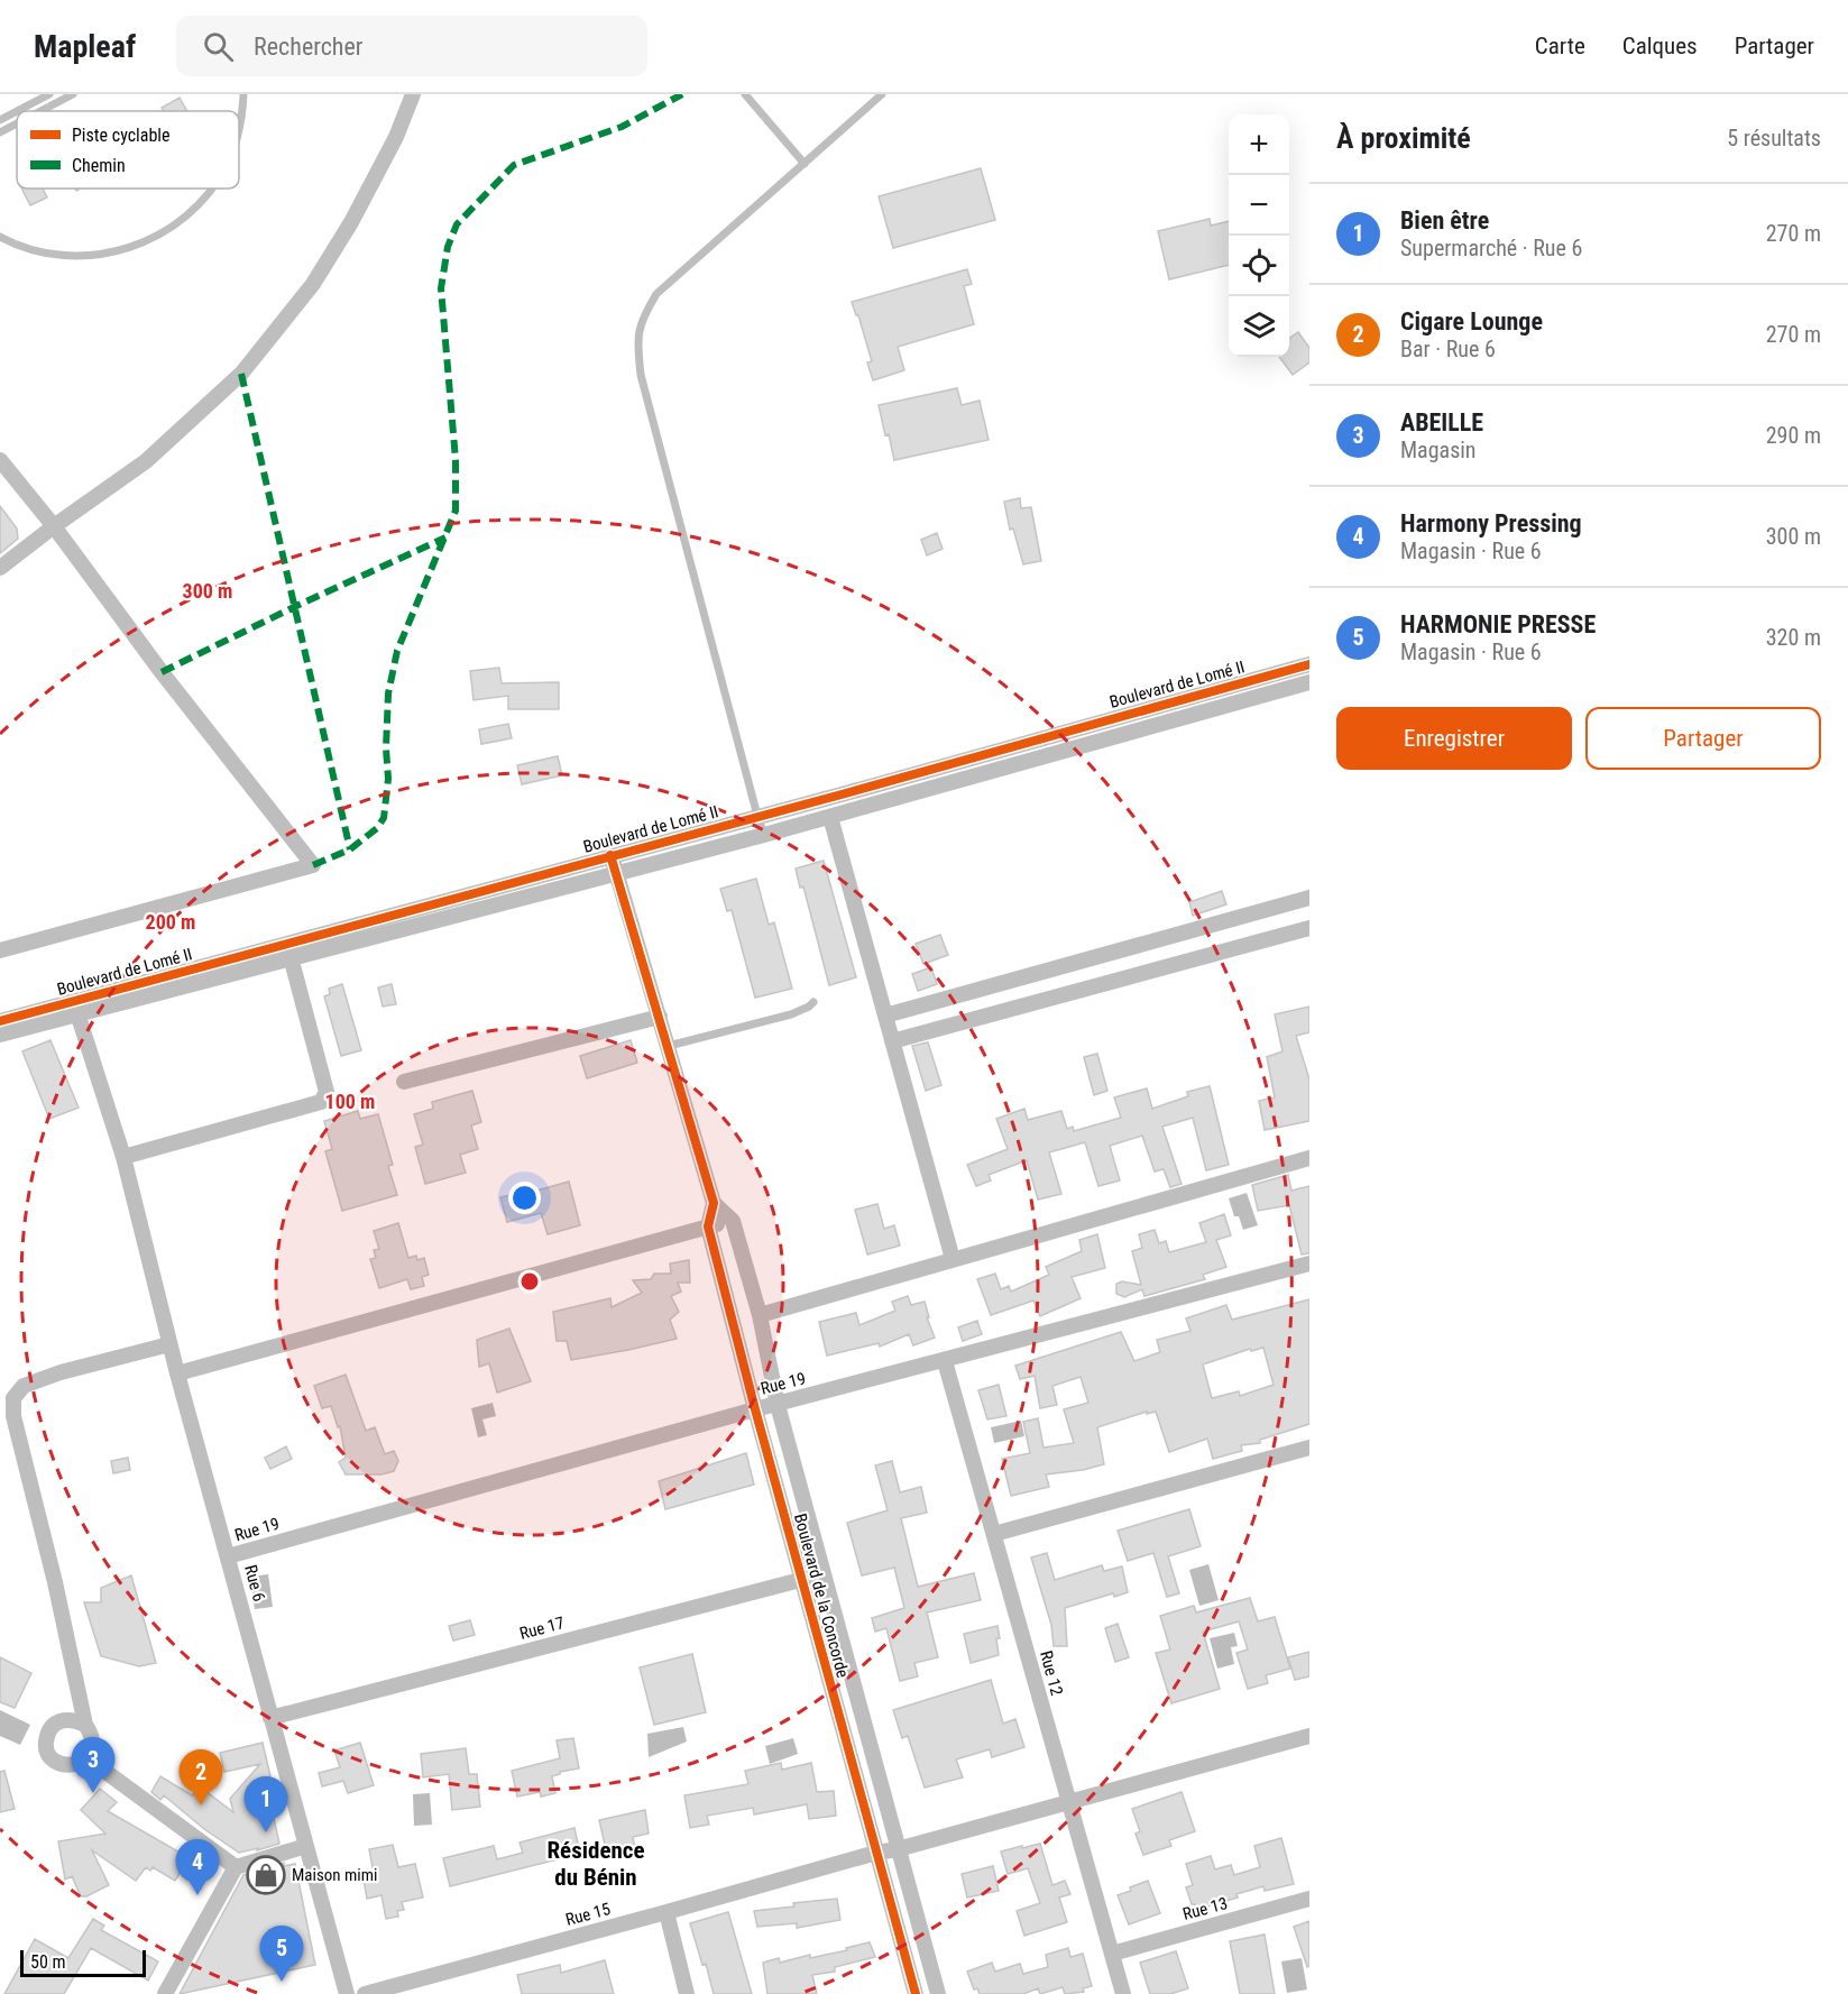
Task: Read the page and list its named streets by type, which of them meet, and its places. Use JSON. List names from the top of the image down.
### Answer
{
  "streets": {
    "street": [
      "Boulevard de Lomé II",
      "Rue 19",
      "Rue 6",
      "Boulevard de la Concorde",
      "Rue 17",
      "Rue 12",
      "Rue 13",
      "Rue 15"
    ]
  },
  "crossings": [
    ["Boulevard de Lomé II", "Rue 6"],
    ["Rue 19", "Rue 6"],
    ["Rue 19", "Boulevard de la Concorde"],
    ["Rue 19", "Rue 12"],
    ["Rue 6", "Rue 17"],
    ["Boulevard de la Concorde", "Rue 17"],
    ["Boulevard de la Concorde", "Rue 15"],
    ["Rue 12", "Rue 13"],
    ["Rue 12", "Rue 15"]
  ],
  "districts": ["Résidence du Bénin"],
  "places": {
    "shop": ["Maison mimi"]
  },
  "legend": ["Piste cyclable", "Chemin"],
  "scale_bar": "50 m",
  "page": {
    "header": "Mapleaf",
    "search": "Rechercher",
    "nav": ["Carte", "Calques", "Partager"],
    "heading": ["À proximité", "5 résultats"],
    "map_buttons": ["+", "−"],
    "list": [
      {
        "mark": "1",
        "name": "Bien être",
        "note": "Supermarché · Rue 6",
        "value": "270 m"
      },
      {
        "mark": "2",
        "name": "Cigare Lounge",
        "note": "Bar · Rue 6",
        "value": "270 m"
      },
      {
        "mark": "3",
        "name": "ABEILLE",
        "note": "Magasin",
        "value": "290 m"
      },
      {
        "mark": "4",
        "name": "Harmony Pressing",
        "note": "Magasin · Rue 6",
        "value": "300 m"
      },
      {
        "mark": "5",
        "name": "HARMONIE PRESSE",
        "note": "Magasin · Rue 6",
        "value": "320 m"
      }
    ],
    "buttons": ["Enregistrer", "Partager"],
    "pins": [
      "3",
      "2",
      "1",
      "4",
      "5"
    ],
    "scale": "50 m"
  },
  "rings": ["300 m", "200 m", "100 m"]
}
